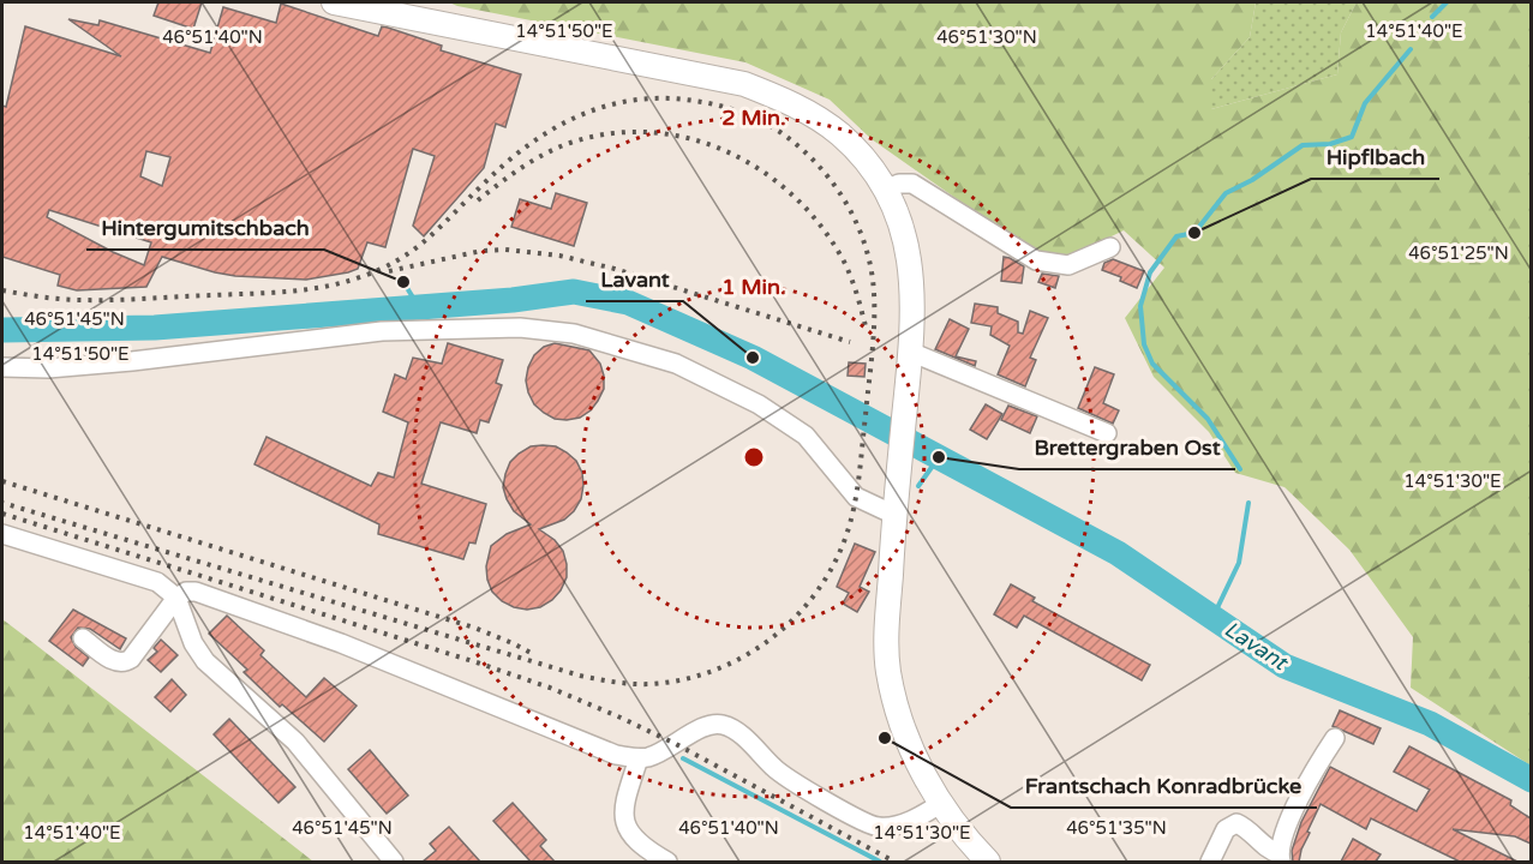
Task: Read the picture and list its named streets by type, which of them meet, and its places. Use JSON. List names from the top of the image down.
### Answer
{
  "water": ["Lavant"],
  "places": [
    "Hipflbach",
    "Hintergumitschbach",
    "Lavant",
    "Brettergraben Ost",
    "Frantschach Konradbrücke"
  ],
  "coordinates": [
    "14°51'50\"E",
    "14°51'40\"E",
    "46°51'40\"N",
    "46°51'30\"N",
    "46°51'25\"N",
    "46°51'45\"N",
    "14°51'30\"E",
    "46°51'35\"N"
  ],
  "rings": ["2 Min.", "1 Min."]
}
